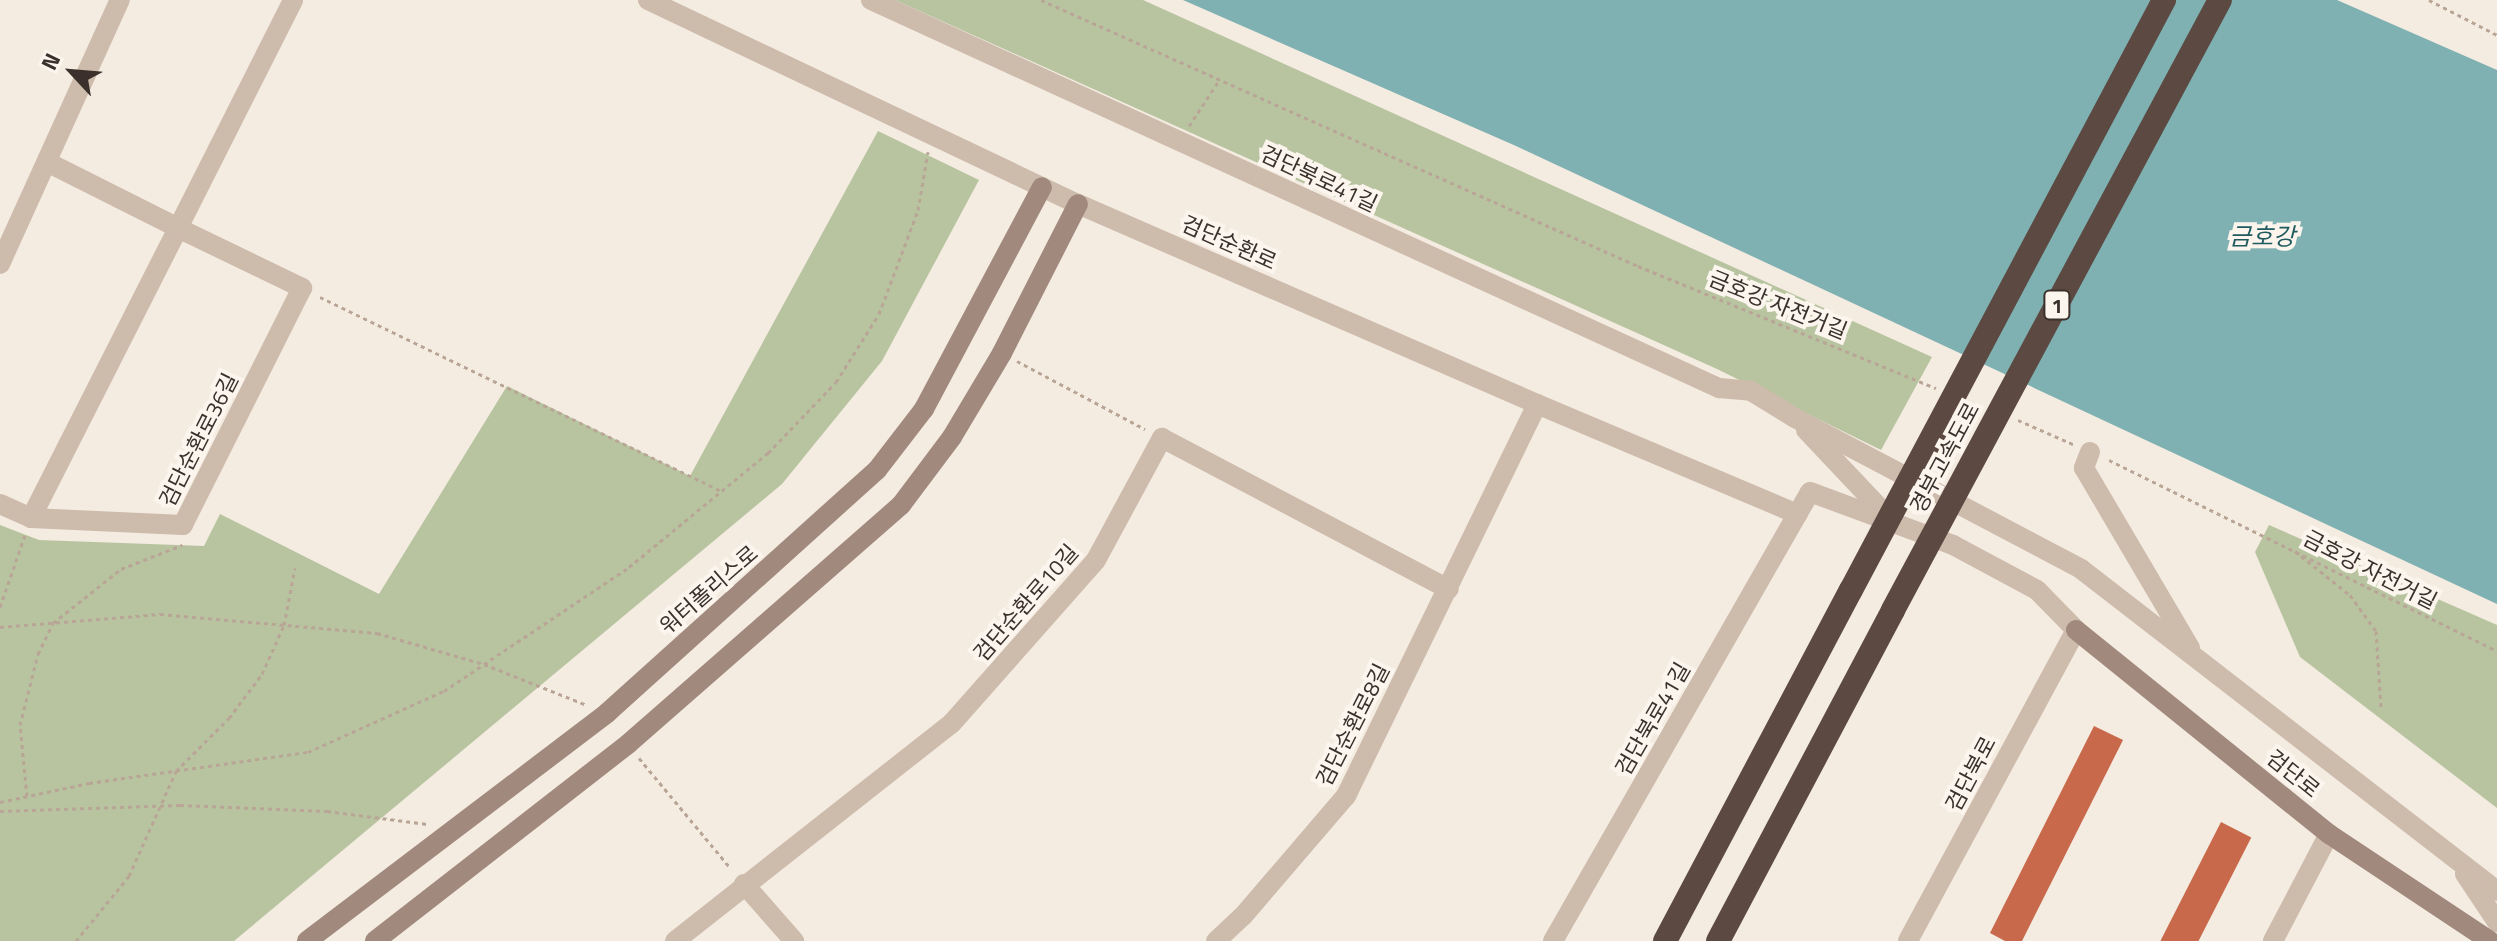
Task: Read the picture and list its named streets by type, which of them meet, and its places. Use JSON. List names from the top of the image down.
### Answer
{
  "streets": {
    "highway": ["1", "경부고속도로"],
    "main road": ["워터폴리스로", "검단로"],
    "street": [
      "검단북로41길",
      "검단순환로",
      "검단순환로36길",
      "검단순환로10길",
      "검단순환로8길",
      "검단북로"
    ],
    "path": ["금호강 자전거길"]
  },
  "crossings": [
    ["검단북로41길", "검단순환로"],
    ["검단북로41길", "검단북로"],
    ["검단북로41길", "검단로"],
    ["검단순환로", "워터폴리스로"],
    ["검단순환로", "검단순환로8길"],
    ["검단북로", "검단로"]
  ],
  "water": ["금호강"],
  "north": "top left"
}
